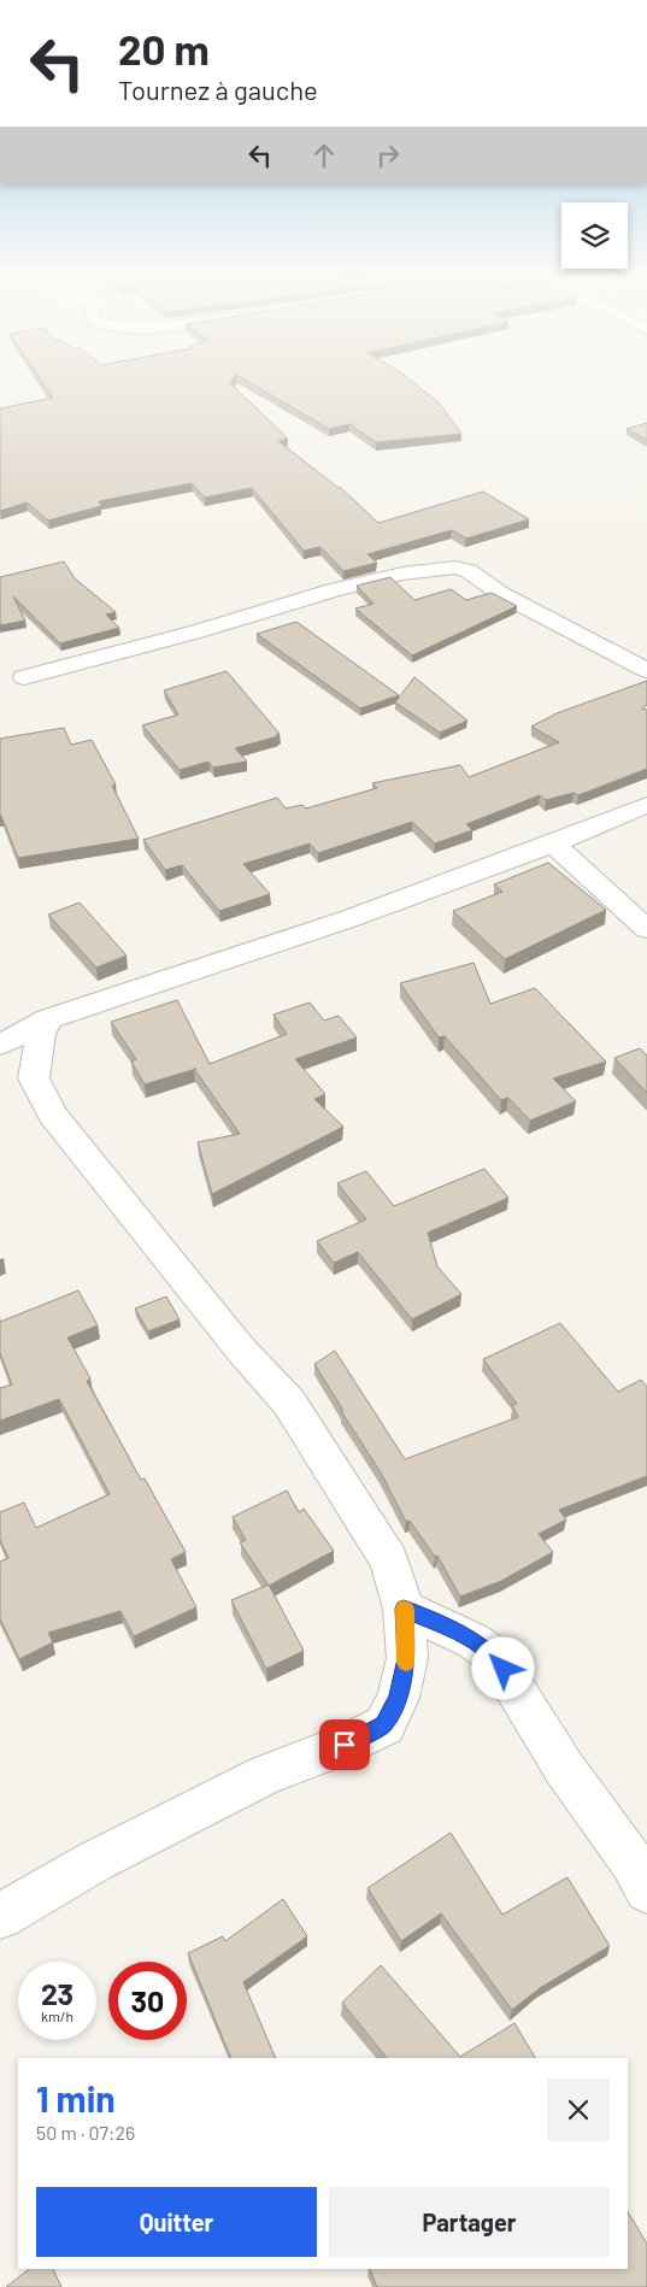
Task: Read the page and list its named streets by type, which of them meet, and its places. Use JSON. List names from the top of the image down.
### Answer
{
  "page": {
    "turn": ["20 m", "Tournez à gauche"],
    "speed": "23 km/h",
    "limit": "30",
    "heading": ["1 min", "50 m · 07:26"],
    "buttons": ["Quitter", "Partager"]
  }
}
